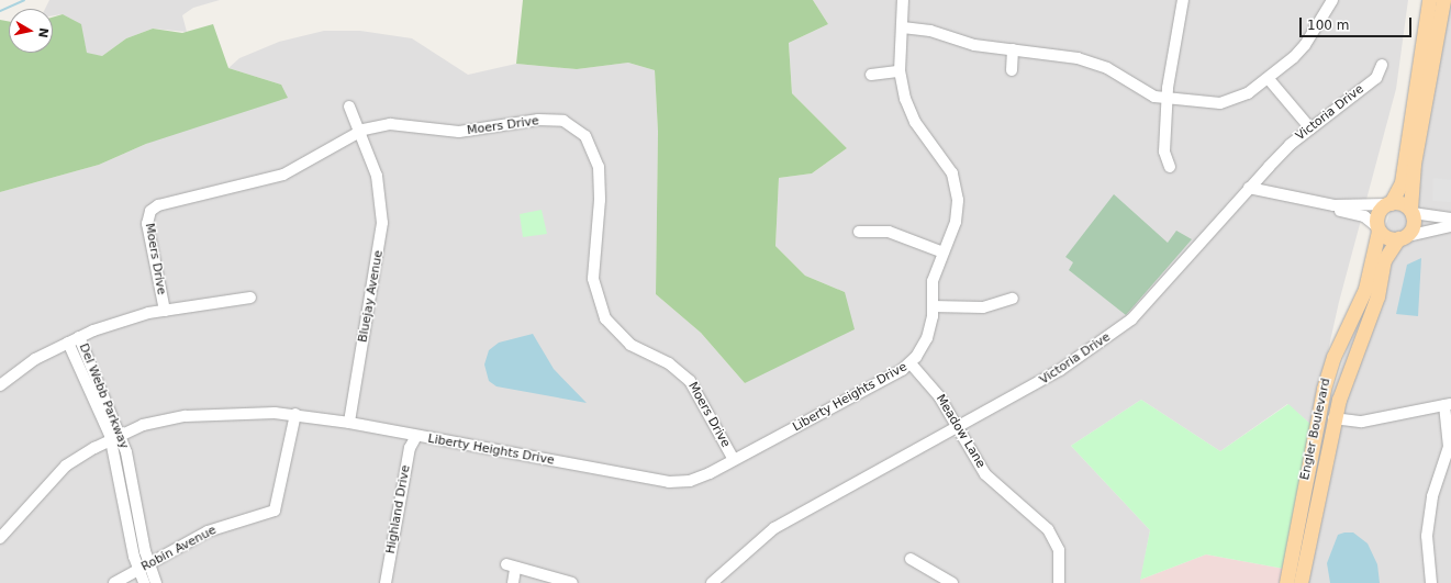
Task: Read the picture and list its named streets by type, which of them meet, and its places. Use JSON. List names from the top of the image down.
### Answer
{
  "streets": {
    "main road": ["Engler Boulevard"],
    "street": [
      "Victoria Drive",
      "Moers Drive",
      "Bluejay Avenue",
      "Del Webb Parkway",
      "Liberty Heights Drive",
      "Meadow Lane",
      "Highland Drive",
      "Robin Avenue"
    ]
  },
  "crossings": [
    ["Victoria Drive", "Meadow Lane"],
    ["Moers Drive", "Bluejay Avenue"],
    ["Moers Drive", "Liberty Heights Drive"],
    ["Del Webb Parkway", "Robin Avenue"],
    ["Liberty Heights Drive", "Meadow Lane"],
    ["Liberty Heights Drive", "Highland Drive"]
  ],
  "scale_bar": "100 m",
  "north": "right"
}
